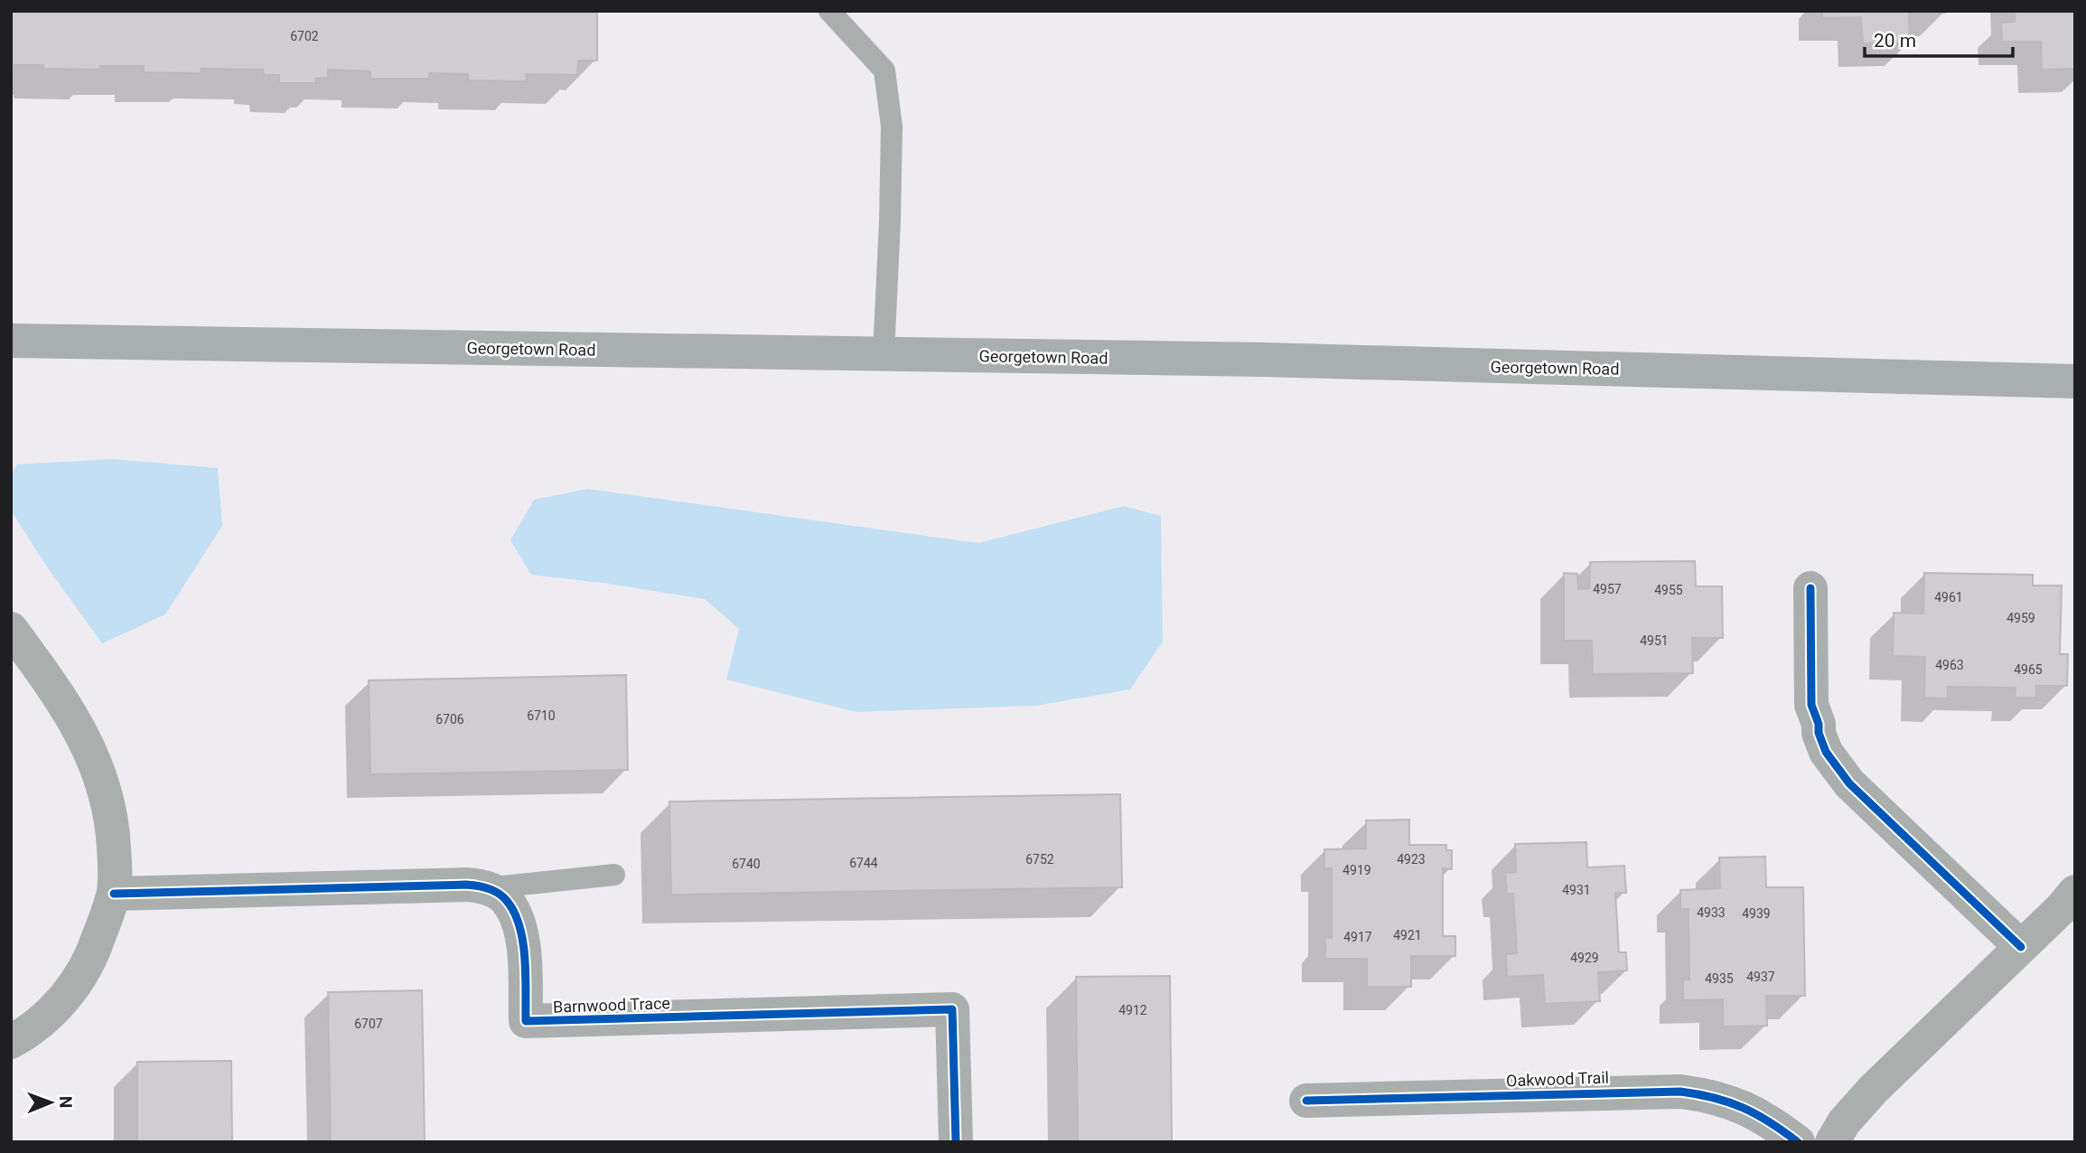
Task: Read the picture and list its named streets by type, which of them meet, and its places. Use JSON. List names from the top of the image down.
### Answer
{
  "streets": {
    "main road": ["Georgetown Road"],
    "street": ["Barnwood Trace", "Oakwood Trail"]
  },
  "house_numbers": [
    "6702",
    "4957",
    "4955",
    "4961",
    "4959",
    "4951",
    "4963",
    "4965",
    "6710",
    "6706",
    "6752",
    "4923",
    "6744",
    "6740",
    "4919",
    "4931",
    "4933",
    "4939",
    "4921",
    "4917",
    "4929",
    "4937",
    "4935",
    "4912",
    "6707"
  ],
  "scale_bar": "20 m",
  "north": "right"
}
